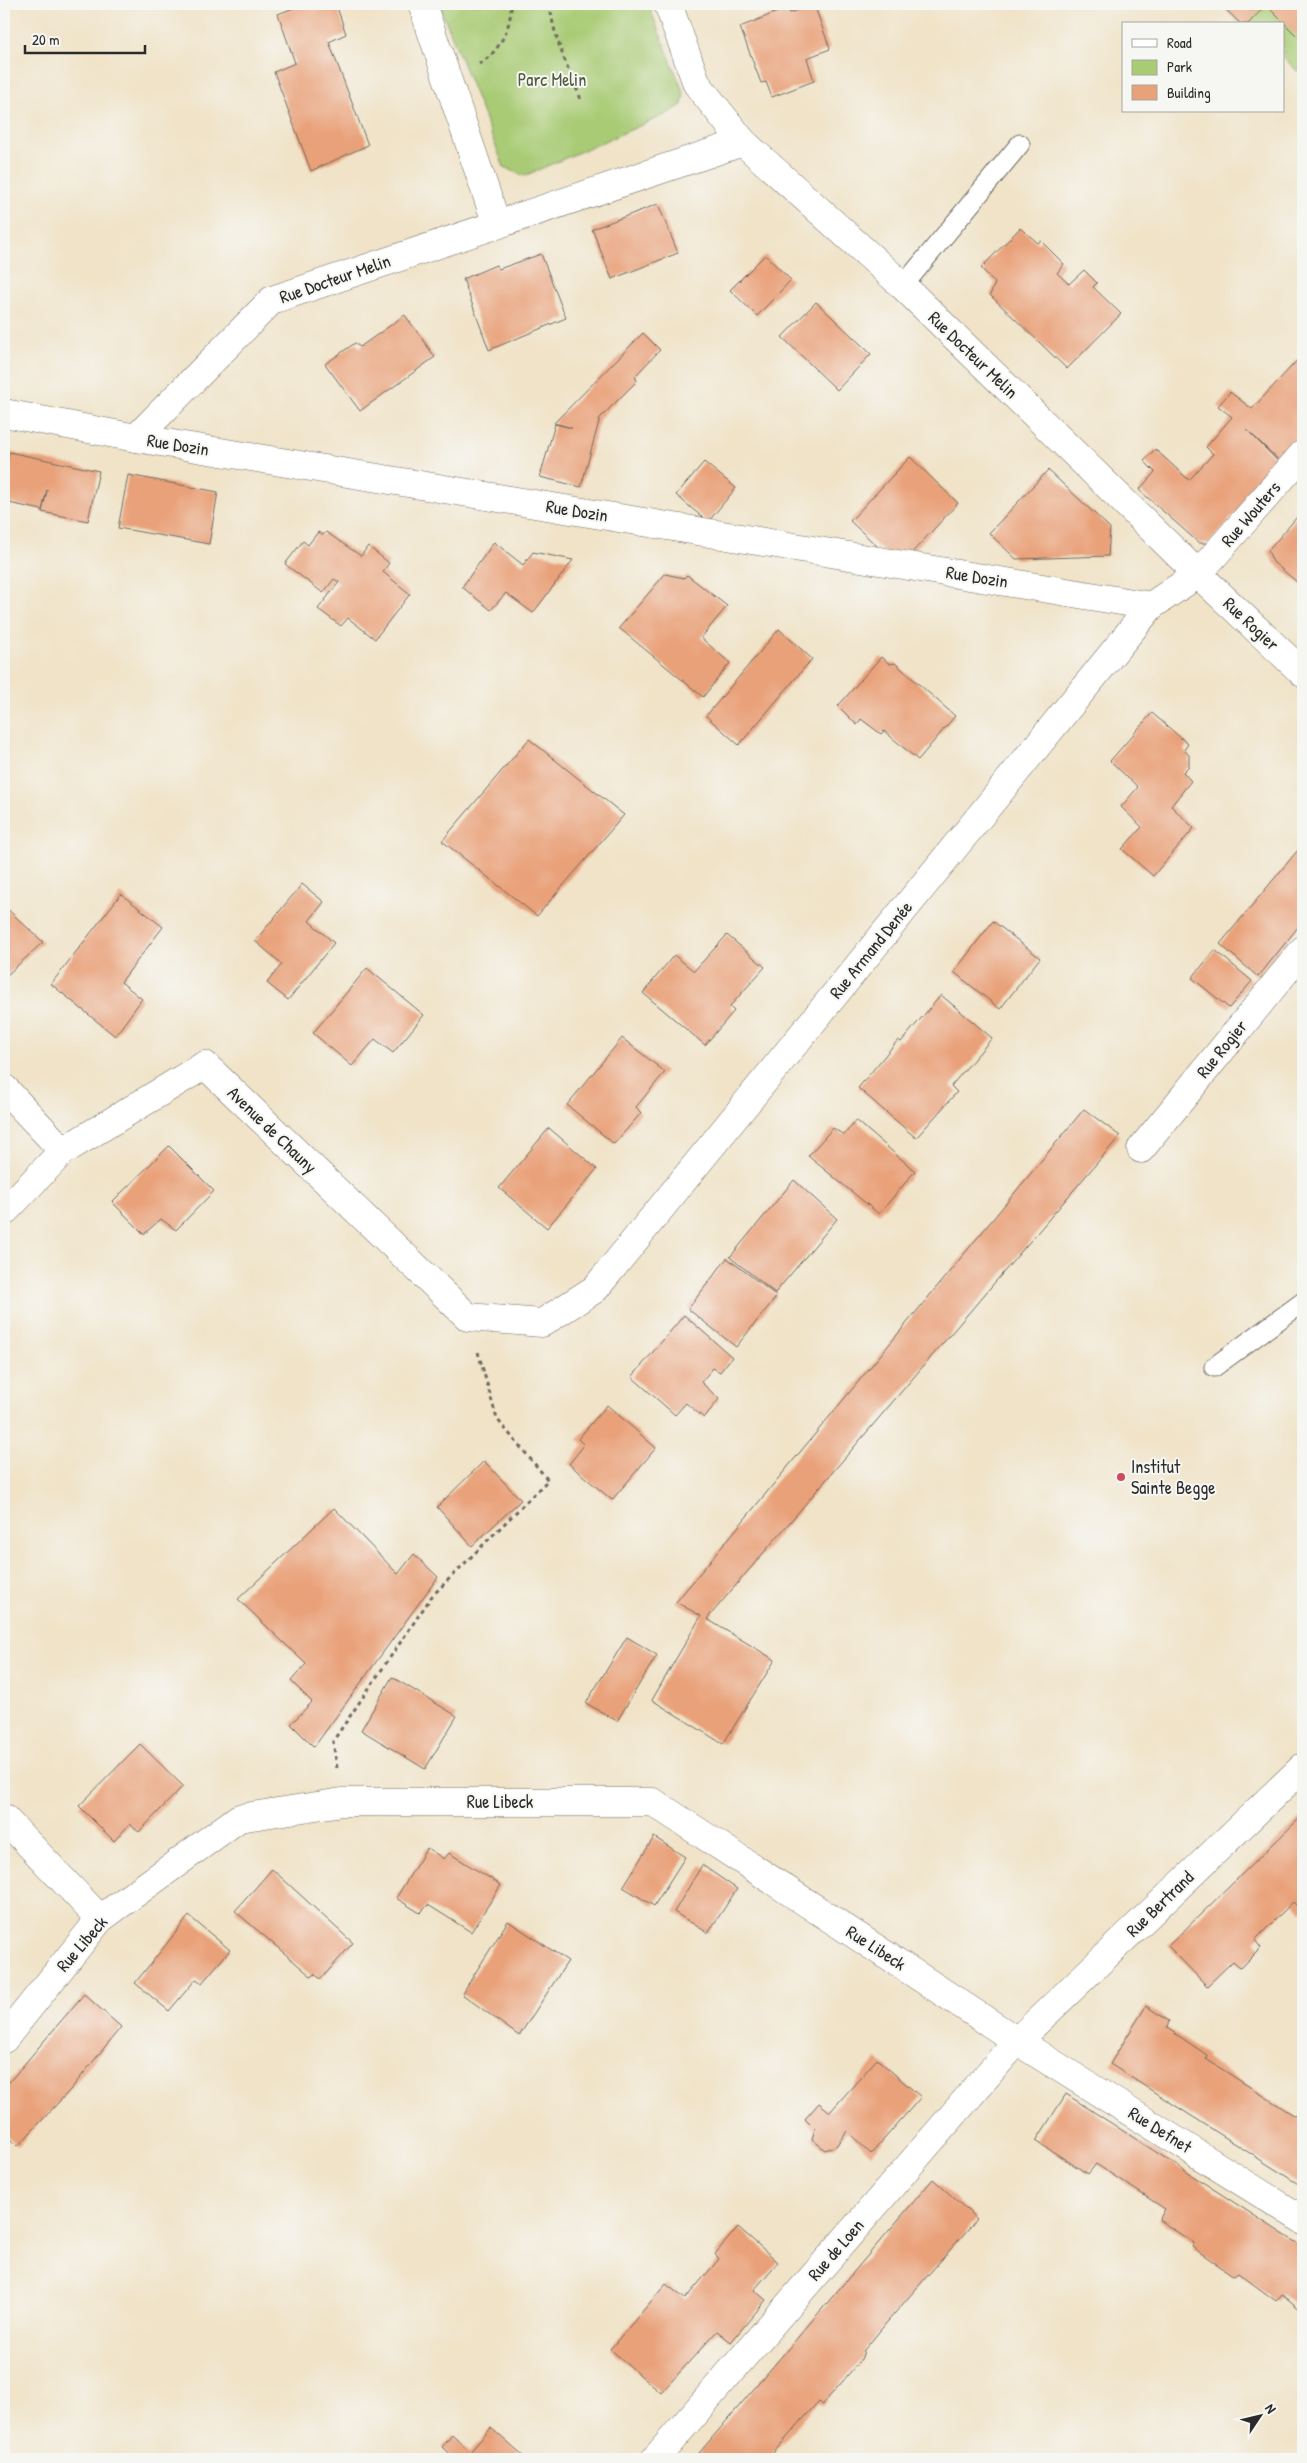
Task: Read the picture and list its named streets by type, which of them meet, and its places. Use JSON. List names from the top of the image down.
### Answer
{
  "streets": {
    "street": [
      "Rue Docteur Melin",
      "Rue Dozin",
      "Rue Wouters",
      "Rue Rogier",
      "Rue Armand Denée",
      "Avenue de Chauny",
      "Rue Libeck",
      "Rue Bertrand",
      "Rue Defnet",
      "Rue de Loen"
    ]
  },
  "crossings": [
    ["Rue Docteur Melin", "Rue Dozin"],
    ["Rue Docteur Melin", "Rue Wouters"],
    ["Rue Docteur Melin", "Rue Rogier"],
    ["Rue Docteur Melin", "Rue Armand Denée"],
    ["Rue Dozin", "Rue Armand Denée"],
    ["Rue Wouters", "Rue Rogier"],
    ["Rue Wouters", "Rue Armand Denée"],
    ["Rue Rogier", "Rue Armand Denée"],
    ["Rue Armand Denée", "Avenue de Chauny"],
    ["Rue Libeck", "Rue Bertrand"],
    ["Rue Libeck", "Rue Defnet"],
    ["Rue Libeck", "Rue de Loen"],
    ["Rue Bertrand", "Rue Defnet"],
    ["Rue Bertrand", "Rue de Loen"],
    ["Rue Defnet", "Rue de Loen"]
  ],
  "parks": ["Parc Melin"],
  "places": ["Institut Sainte Begge"],
  "legend": ["Road", "Park", "Building"],
  "scale_bar": "20 m",
  "north": "top right"
}
